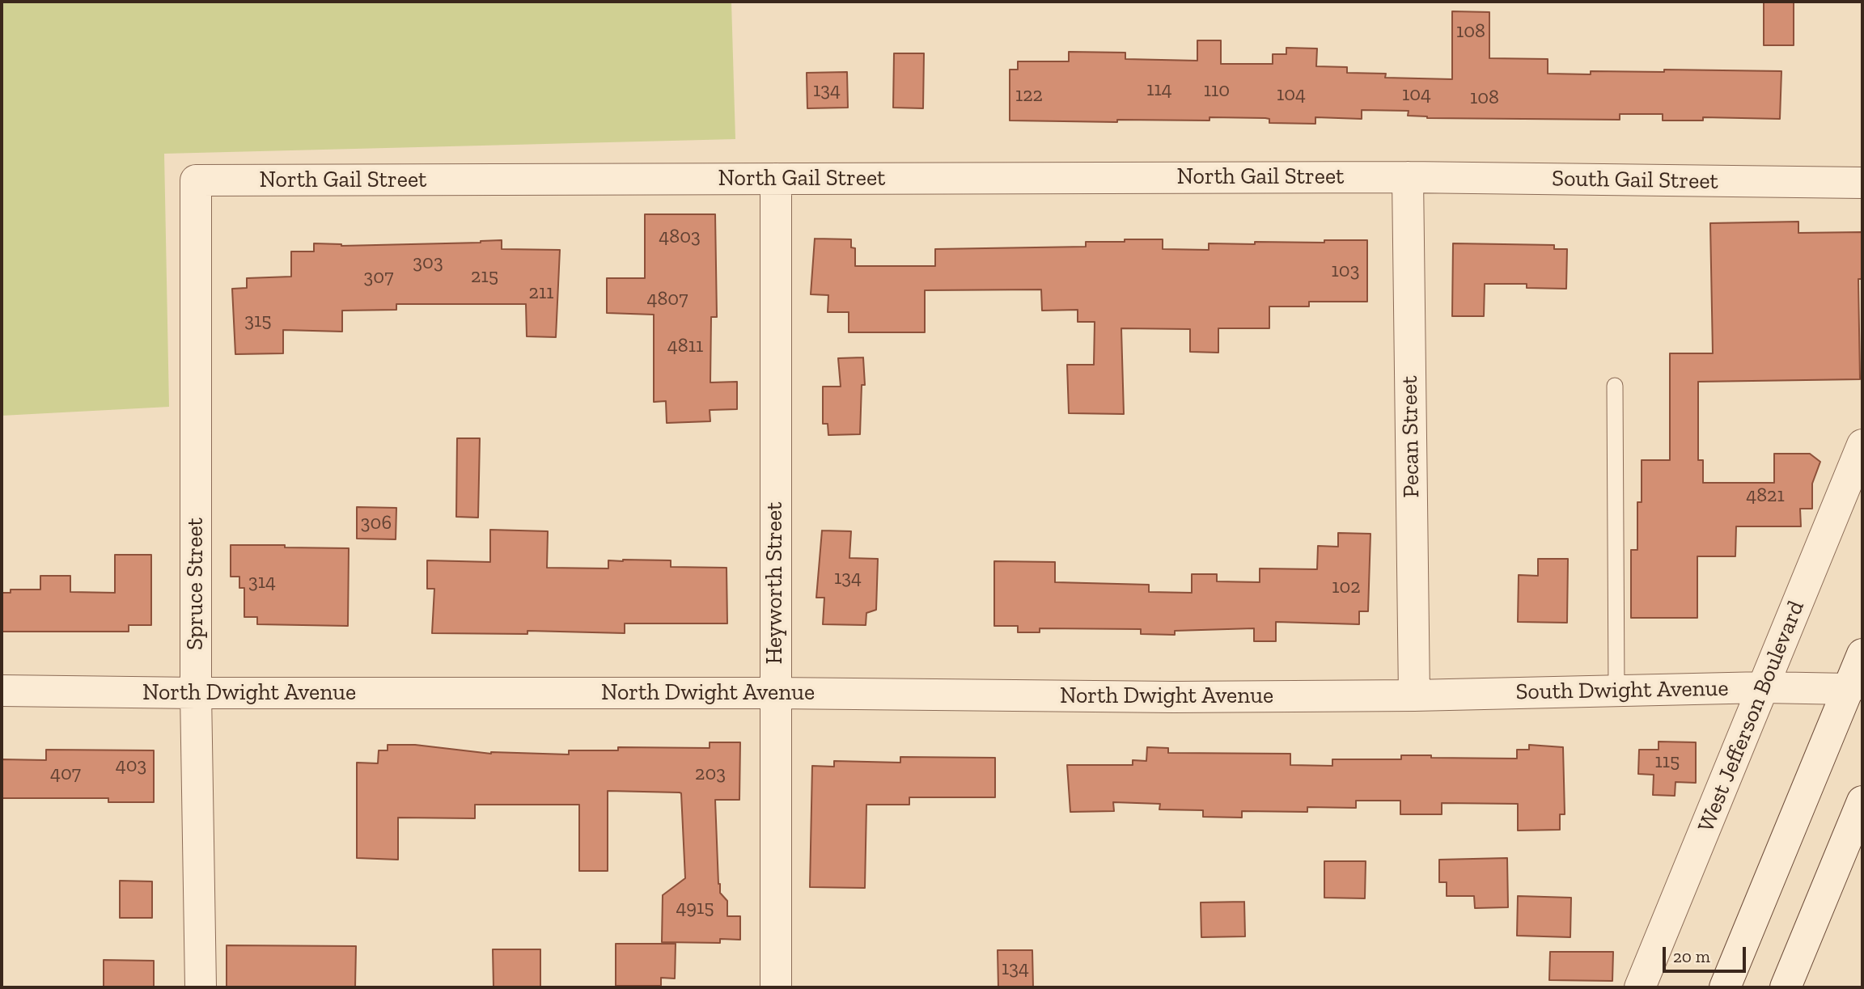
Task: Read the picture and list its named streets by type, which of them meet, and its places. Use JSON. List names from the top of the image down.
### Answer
{
  "streets": {
    "street": [
      "North Gail Street",
      "South Gail Street",
      "Pecan Street",
      "Heyworth Street",
      "Spruce Street",
      "South Dwight Avenue",
      "North Dwight Avenue",
      "West Jefferson Boulevard"
    ]
  },
  "crossings": [
    ["North Gail Street", "South Gail Street"],
    ["North Gail Street", "Pecan Street"],
    ["North Gail Street", "Heyworth Street"],
    ["North Gail Street", "Spruce Street"],
    ["South Gail Street", "Pecan Street"],
    ["Pecan Street", "South Dwight Avenue"],
    ["Pecan Street", "North Dwight Avenue"],
    ["Heyworth Street", "North Dwight Avenue"],
    ["Spruce Street", "North Dwight Avenue"],
    ["South Dwight Avenue", "North Dwight Avenue"],
    ["South Dwight Avenue", "West Jefferson Boulevard"]
  ],
  "house_numbers": [
    "108",
    "114",
    "134",
    "110",
    "104",
    "104",
    "122",
    "108",
    "4803",
    "303",
    "103",
    "215",
    "307",
    "211",
    "4807",
    "315",
    "4811",
    "4821",
    "306",
    "134",
    "314",
    "102",
    "115",
    "403",
    "407",
    "203",
    "4915",
    "134"
  ],
  "scale_bar": "20 m"
}
